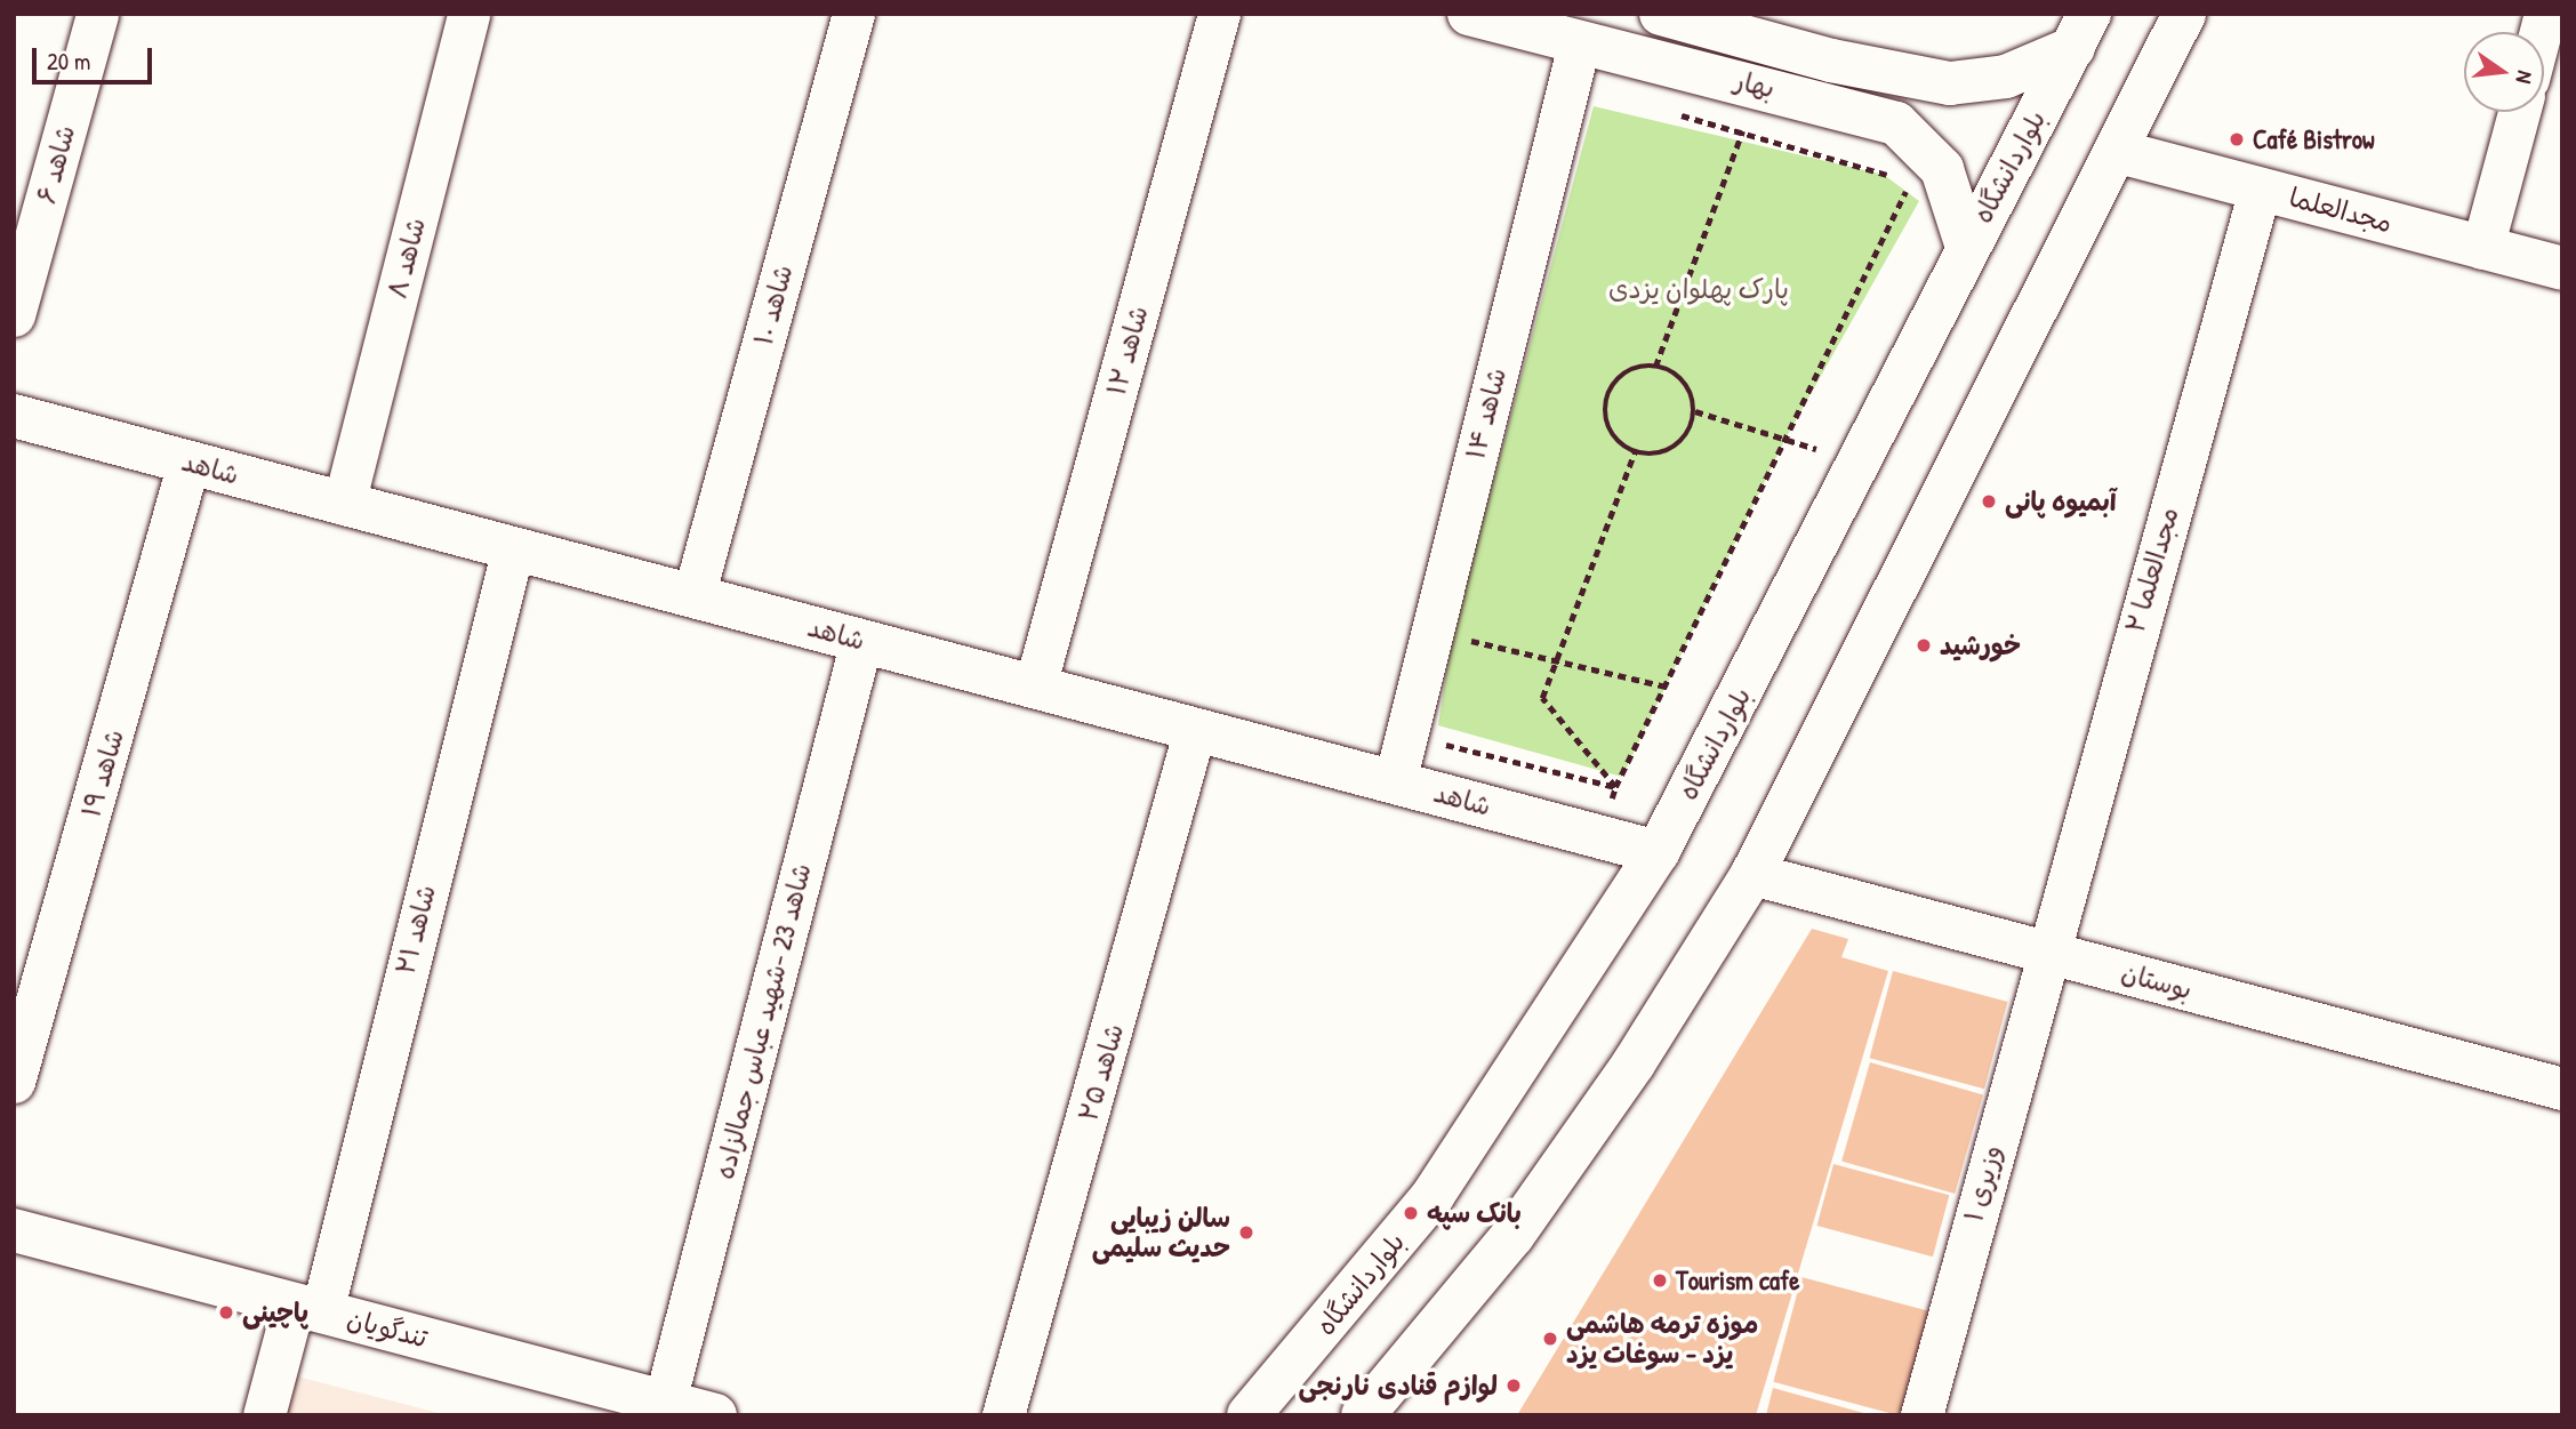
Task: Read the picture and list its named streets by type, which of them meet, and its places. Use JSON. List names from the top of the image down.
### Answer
{
  "streets": {
    "street": [
      "بهار",
      "شاهد ۶",
      "بلواردانشگاه",
      "مجدالعلما",
      "شاهد ۸",
      "شاهد ۱۰",
      "شاهد ۱۲",
      "شاهد ۱۴",
      "شاهد",
      "مجدالعلما ۲",
      "شاهد ۱۹",
      "شاهد ۲۱",
      "بوستان",
      "شاهد 23 -شهید عباس جمالزاده",
      "شاهد ۲۵",
      "وزیری ۱",
      "تندگویان"
    ]
  },
  "crossings": [
    ["بهار", "بلواردانشگاه"],
    ["بهار", "شاهد ۱۴"],
    ["بلواردانشگاه", "شاهد"],
    ["مجدالعلما", "مجدالعلما ۲"],
    ["شاهد ۸", "شاهد"],
    ["شاهد ۱۰", "شاهد"],
    ["شاهد ۱۲", "شاهد"],
    ["شاهد ۱۴", "شاهد"],
    ["شاهد", "شاهد ۱۹"],
    ["شاهد", "شاهد ۲۱"],
    ["شاهد", "شاهد 23 -شهید عباس جمالزاده"],
    ["شاهد", "شاهد ۲۵"],
    ["مجدالعلما ۲", "بوستان"],
    ["مجدالعلما ۲", "وزیری ۱"],
    ["شاهد ۲۱", "تندگویان"],
    ["بوستان", "وزیری ۱"],
    ["شاهد 23 -شهید عباس جمالزاده", "تندگویان"]
  ],
  "parks": ["پارک پهلوان یزدی"],
  "places": [
    "Café Bistrow",
    "آبمیوه پانی",
    "خورشید",
    "بانک سپه",
    "سالن زیبایی حدیث سلیمی",
    "Tourism cafe",
    "پاچینی",
    "موزه ترمه هاشمی یزد - سوغات یزد",
    "لوازم قنادی نارنجی"
  ],
  "scale_bar": "20 m",
  "north": "right"
}
